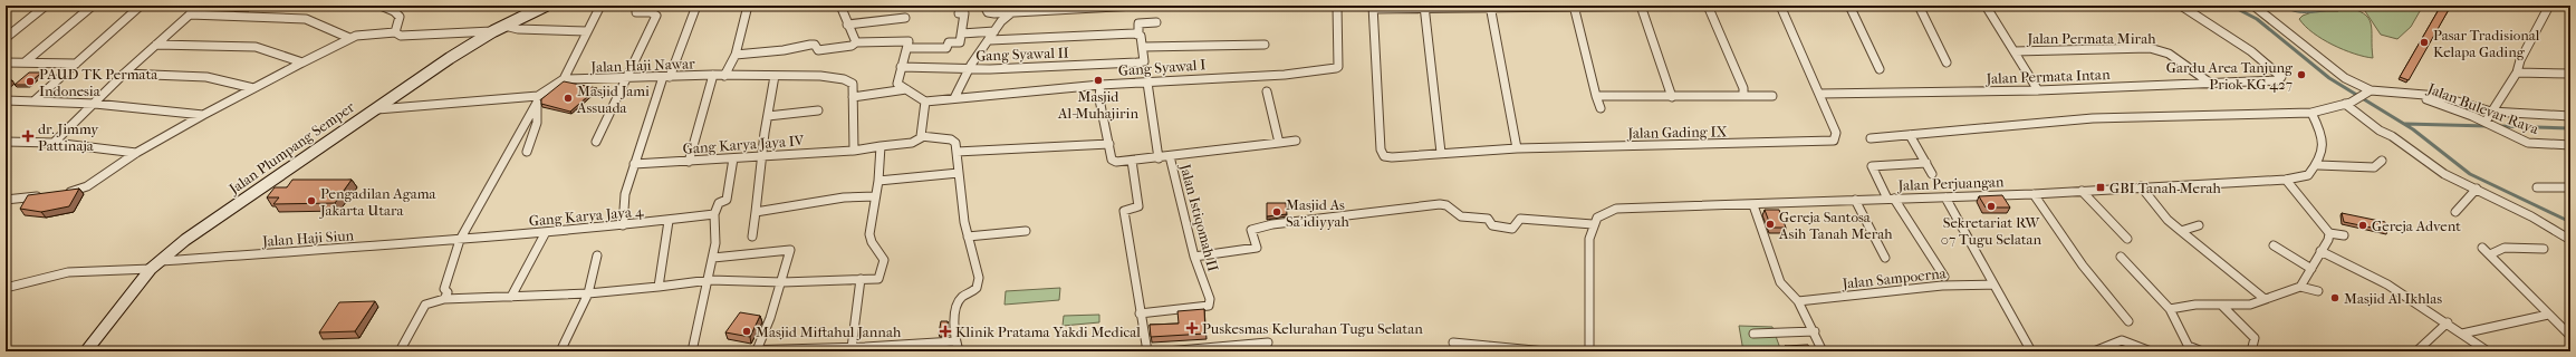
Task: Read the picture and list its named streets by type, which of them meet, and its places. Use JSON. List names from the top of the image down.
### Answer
{
  "streets": {
    "main road": ["Jalan Plumpang Semper"],
    "street": [
      "Jalan Permata Mirah",
      "Gang Syawal II",
      "Jalan Haji Nawar",
      "Gang Syawal I",
      "Jalan Permata Intan",
      "Jalan Bulevar Raya",
      "Jalan Gading IX",
      "Gang Karya Jaya IV",
      "Jalan Perjuangan",
      "Gang Karya Jaya 4",
      "Jalan Istiqomah II",
      "Jalan Haji Siun",
      "Jalan Sampoerna"
    ]
  },
  "crossings": [
    ["Jalan Permata Mirah", "Jalan Permata Intan"],
    ["Jalan Haji Nawar", "Gang Karya Jaya IV"],
    ["Jalan Haji Nawar", "Jalan Plumpang Semper"],
    ["Gang Syawal I", "Jalan Istiqomah II"],
    ["Jalan Permata Intan", "Jalan Gading IX"],
    ["Jalan Plumpang Semper", "Jalan Haji Siun"],
    ["Gang Karya Jaya 4", "Jalan Haji Siun"]
  ],
  "places": {
    "other": [
      "Pasar Tradisional Kelapa Gading",
      "Gardu Area Tanjung Priok KG 427",
      "Masjid Al-Muhajirin",
      "PAUD TK Permata Indonesia",
      "Masjid Jami Assuada",
      "Pengadilan Agama Jakarta Utara",
      "Sekretariat RW 07 Tugu Selatan",
      "Masjid As Sa'idiyyah",
      "Gereja Santosa Asih Tanah Merah",
      "Gereja Advent",
      "Masjid Al Ikhlas",
      "Masjid Miftahul Jannah"
    ],
    "health": ["dr. Jimmy Pattinaja", "Puskesmas Kelurahan Tugu Selatan", "Klinik Pratama Yakdi Medical"],
    "transit": ["GBI Tanah Merah"]
  }
}
